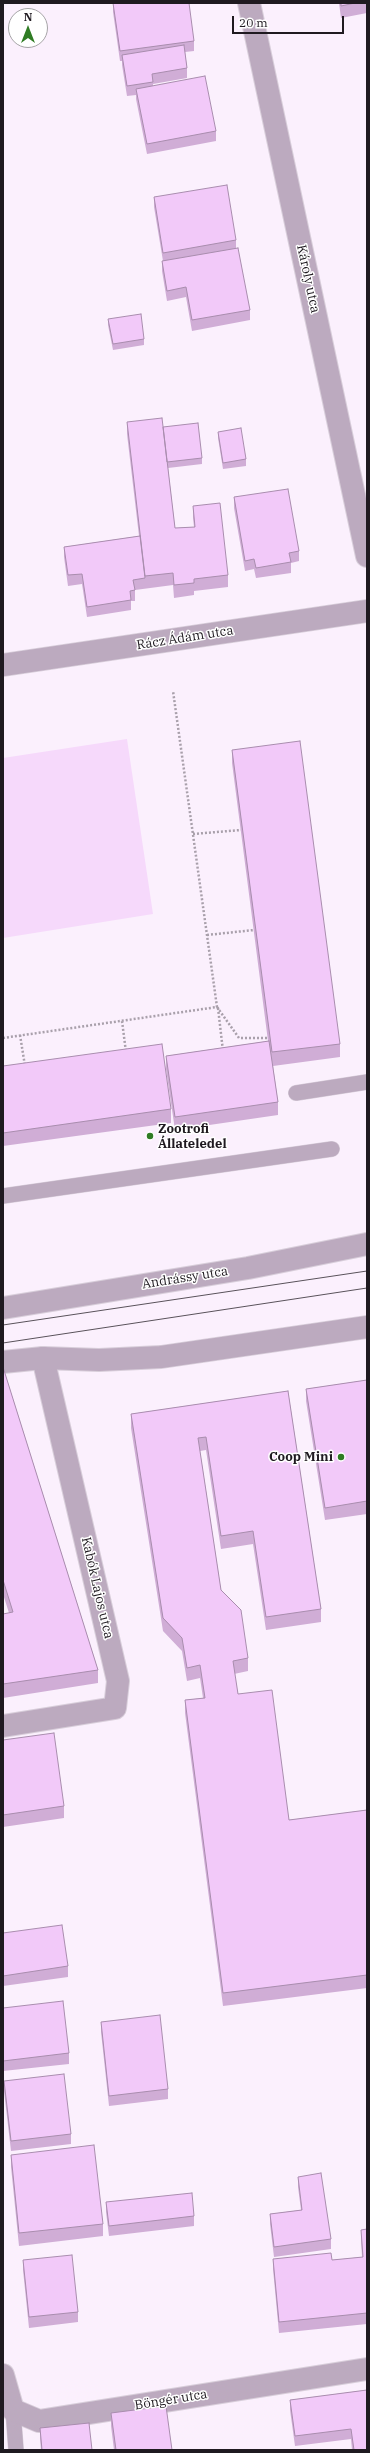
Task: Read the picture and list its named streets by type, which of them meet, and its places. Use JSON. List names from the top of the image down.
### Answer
{
  "streets": {
    "street": [
      "Károly utca",
      "Rácz Ádám utca",
      "Andrássy utca",
      "Kabók Lajos utca",
      "Böngér utca"
    ]
  },
  "places": ["Zootrofi Állateledel", "Coop Mini"],
  "scale_bar": "20 m",
  "north": "top"
}
